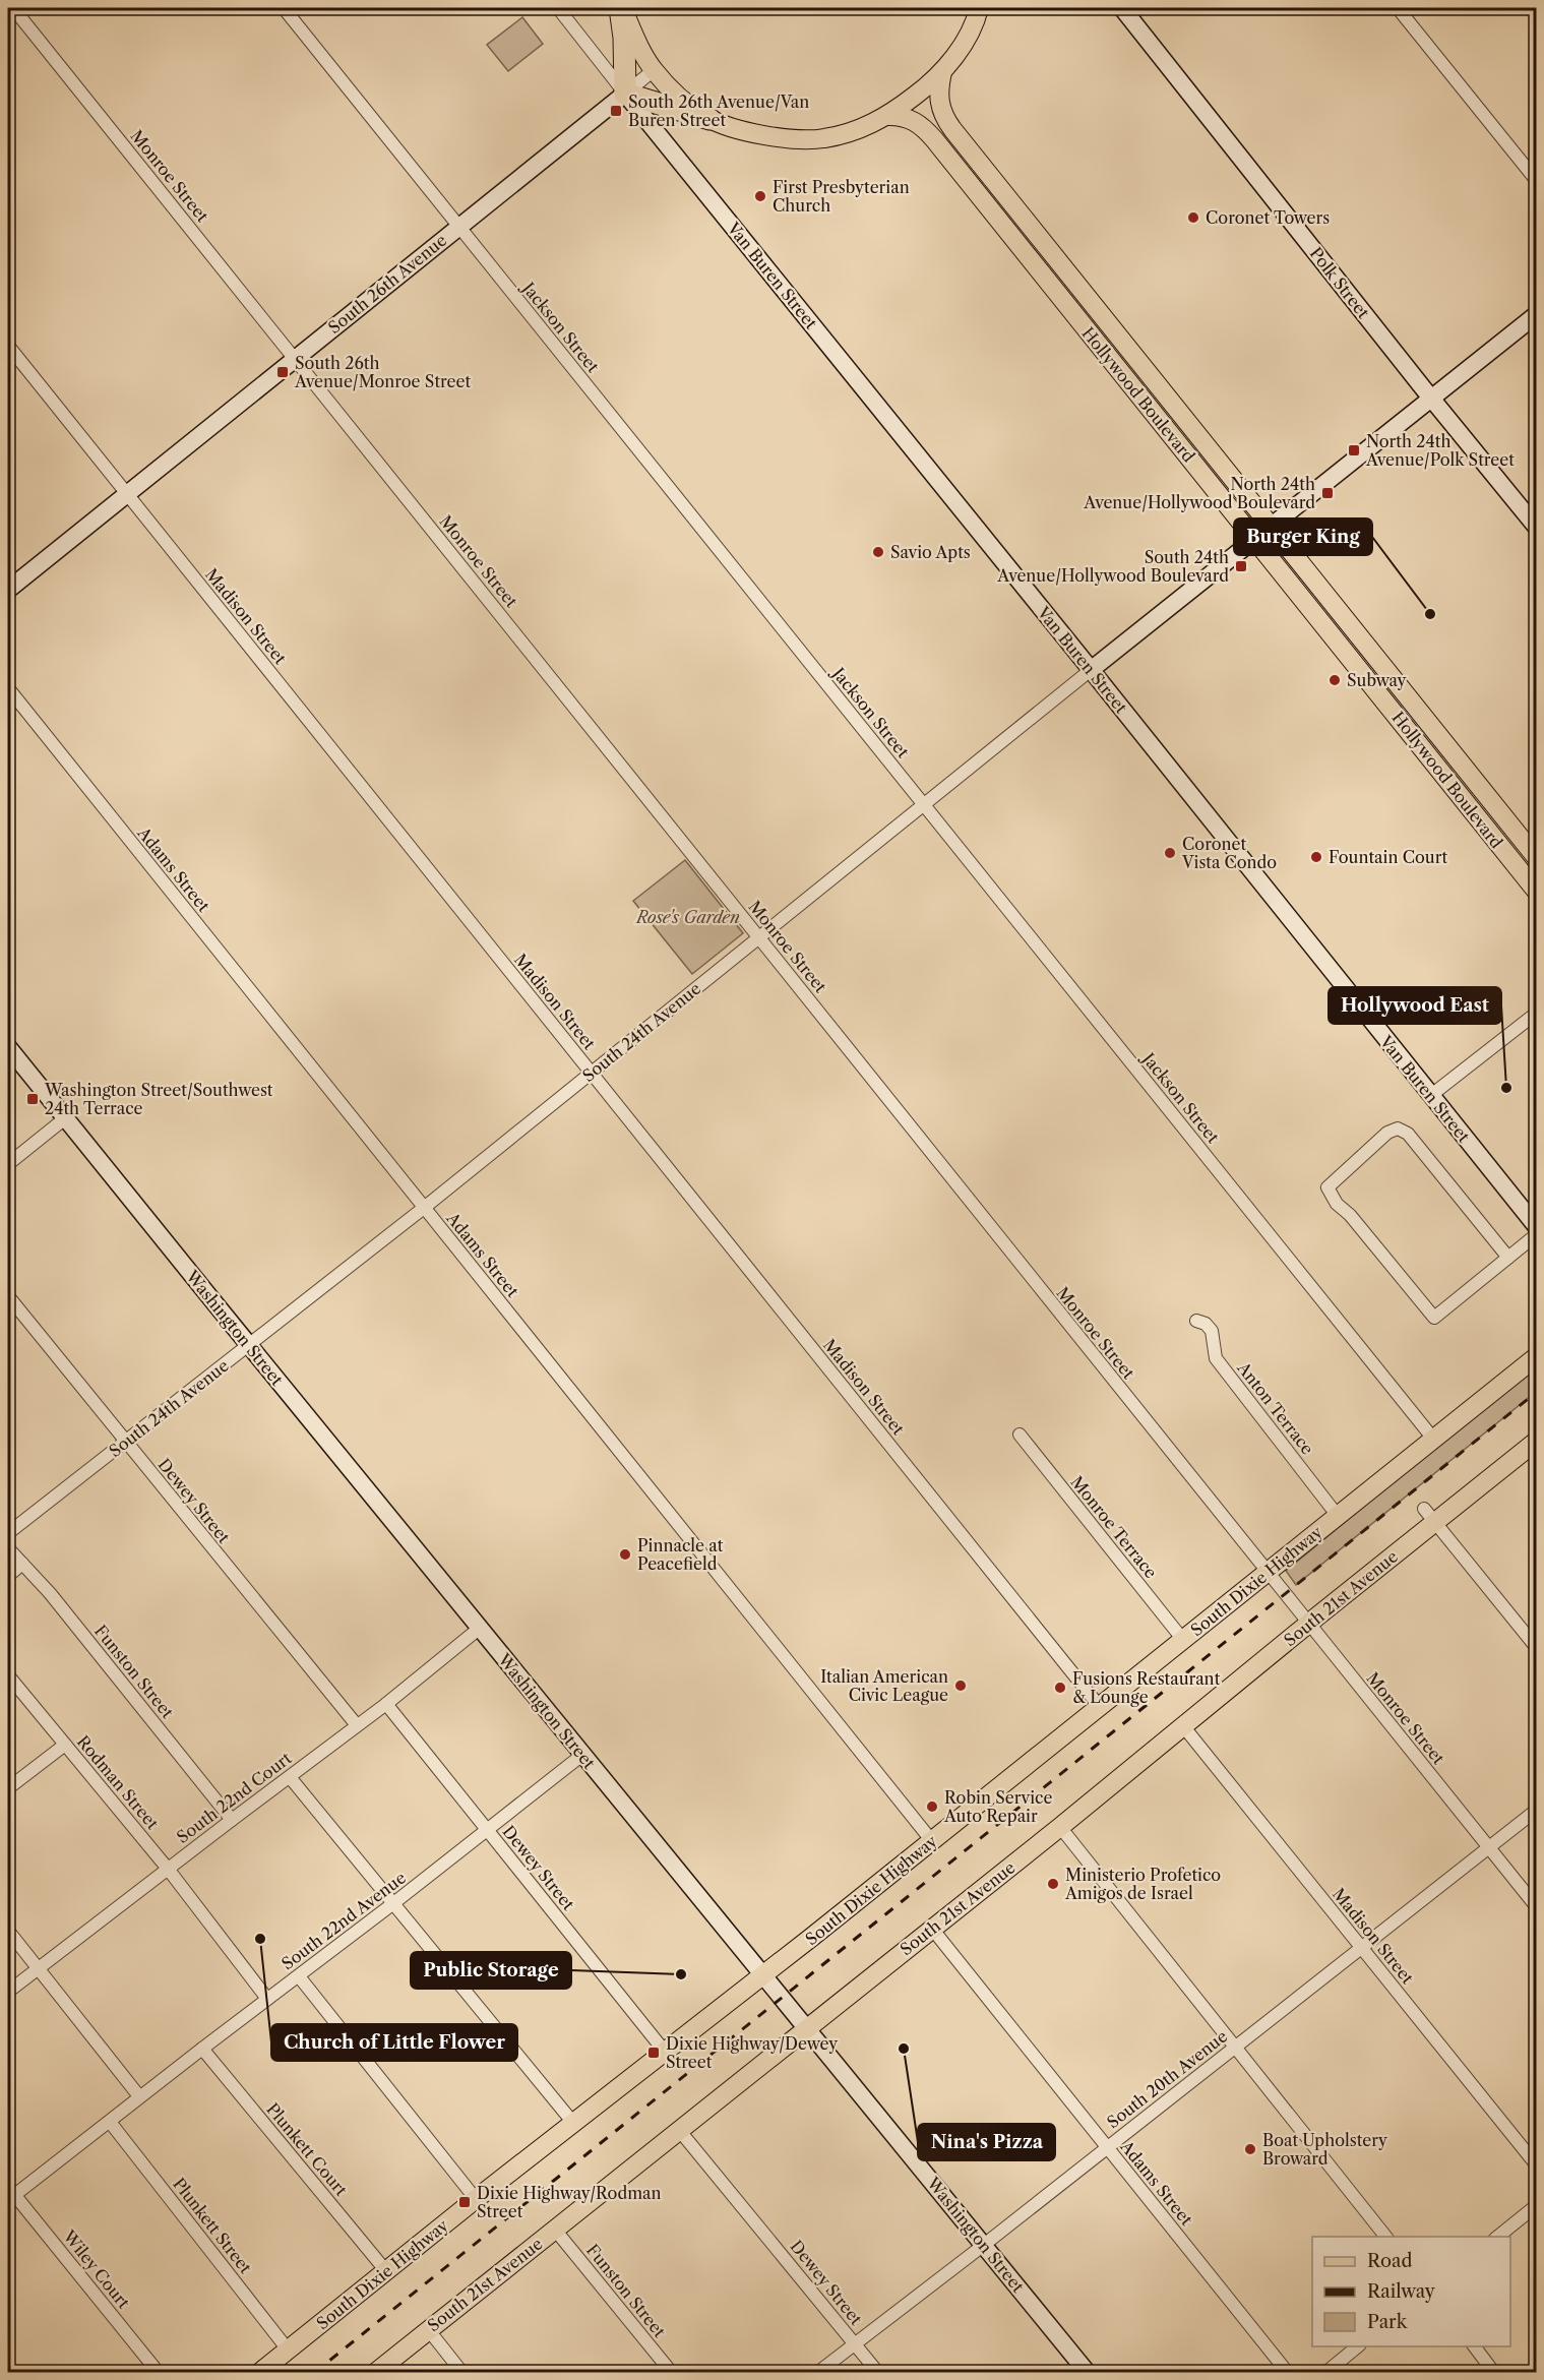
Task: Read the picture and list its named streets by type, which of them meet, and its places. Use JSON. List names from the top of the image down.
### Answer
{
  "streets": {
    "main road": ["Hollywood Boulevard", "South Dixie Highway", "South 21st Avenue"],
    "street": [
      "Monroe Street",
      "Van Buren Street",
      "Polk Street",
      "South 26th Avenue",
      "Jackson Street",
      "Madison Street",
      "Adams Street",
      "South 24th Avenue",
      "Washington Street",
      "Anton Terrace",
      "Dewey Street",
      "Monroe Terrace",
      "Funston Street",
      "Rodman Street",
      "South 22nd Court",
      "South 22nd Avenue",
      "South 20th Avenue",
      "Plunkett Court",
      "Plunkett Street",
      "Wiley Court"
    ]
  },
  "crossings": [
    ["Monroe Street", "South 26th Avenue"],
    ["Monroe Street", "South 24th Avenue"],
    ["Monroe Street", "South Dixie Highway"],
    ["Monroe Street", "South 21st Avenue"],
    ["Monroe Street", "South 20th Avenue"],
    ["Van Buren Street", "South 26th Avenue"],
    ["Van Buren Street", "South 24th Avenue"],
    ["Polk Street", "South 24th Avenue"],
    ["South 26th Avenue", "Jackson Street"],
    ["South 26th Avenue", "Madison Street"],
    ["Jackson Street", "South 24th Avenue"],
    ["Jackson Street", "South Dixie Highway"],
    ["Hollywood Boulevard", "South 24th Avenue"],
    ["Madison Street", "South 24th Avenue"],
    ["Madison Street", "South Dixie Highway"],
    ["Madison Street", "South 21st Avenue"],
    ["Madison Street", "South 20th Avenue"],
    ["Adams Street", "South 24th Avenue"],
    ["Adams Street", "South Dixie Highway"],
    ["Adams Street", "South 21st Avenue"],
    ["Adams Street", "South 20th Avenue"],
    ["South 24th Avenue", "Washington Street"],
    ["South 24th Avenue", "Dewey Street"],
    ["Washington Street", "South Dixie Highway"],
    ["Washington Street", "South 21st Avenue"],
    ["Washington Street", "South 22nd Court"],
    ["Washington Street", "South 22nd Avenue"],
    ["Washington Street", "South 20th Avenue"],
    ["Anton Terrace", "South Dixie Highway"],
    ["Dewey Street", "South Dixie Highway"],
    ["Dewey Street", "South 21st Avenue"],
    ["Dewey Street", "South 22nd Court"],
    ["Dewey Street", "South 22nd Avenue"],
    ["Dewey Street", "South 20th Avenue"],
    ["Monroe Terrace", "South Dixie Highway"],
    ["South Dixie Highway", "Plunkett Court"],
    ["South Dixie Highway", "Plunkett Street"],
    ["South 21st Avenue", "Funston Street"],
    ["Funston Street", "South 22nd Court"],
    ["Rodman Street", "South 22nd Court"],
    ["Rodman Street", "South 22nd Avenue"],
    ["South 22nd Avenue", "Plunkett Court"],
    ["South 22nd Avenue", "Plunkett Street"],
    ["South 22nd Avenue", "Wiley Court"]
  ],
  "parks": ["Rose's Garden"],
  "places": {
    "transit": [
      "South 26th Avenue/Van Buren Street",
      "South 26th Avenue/Monroe Street",
      "North 24th Avenue/Polk Street",
      "North 24th Avenue/Hollywood Boulevard",
      "South 24th Avenue/Hollywood Boulevard",
      "Washington Street/Southwest 24th Terrace",
      "Dixie Highway/Dewey Street",
      "Dixie Highway/Rodman Street"
    ],
    "other": [
      "First Presbyterian Church",
      "Coronet Towers",
      "Savio Apts",
      "Burger King",
      "Subway",
      "Coronet Vista Condo",
      "Fountain Court",
      "Hollywood East",
      "Pinnacle at Peacefield",
      "Italian American Civic League",
      "Fusions Restaurant & Lounge",
      "Robin Service Auto Repair",
      "Ministerio Profetico Amigos de Israel",
      "Church of Little Flower",
      "Public Storage",
      "Nina's Pizza",
      "Boat Upholstery Broward"
    ]
  },
  "legend": ["Road", "Railway", "Park"]
}
